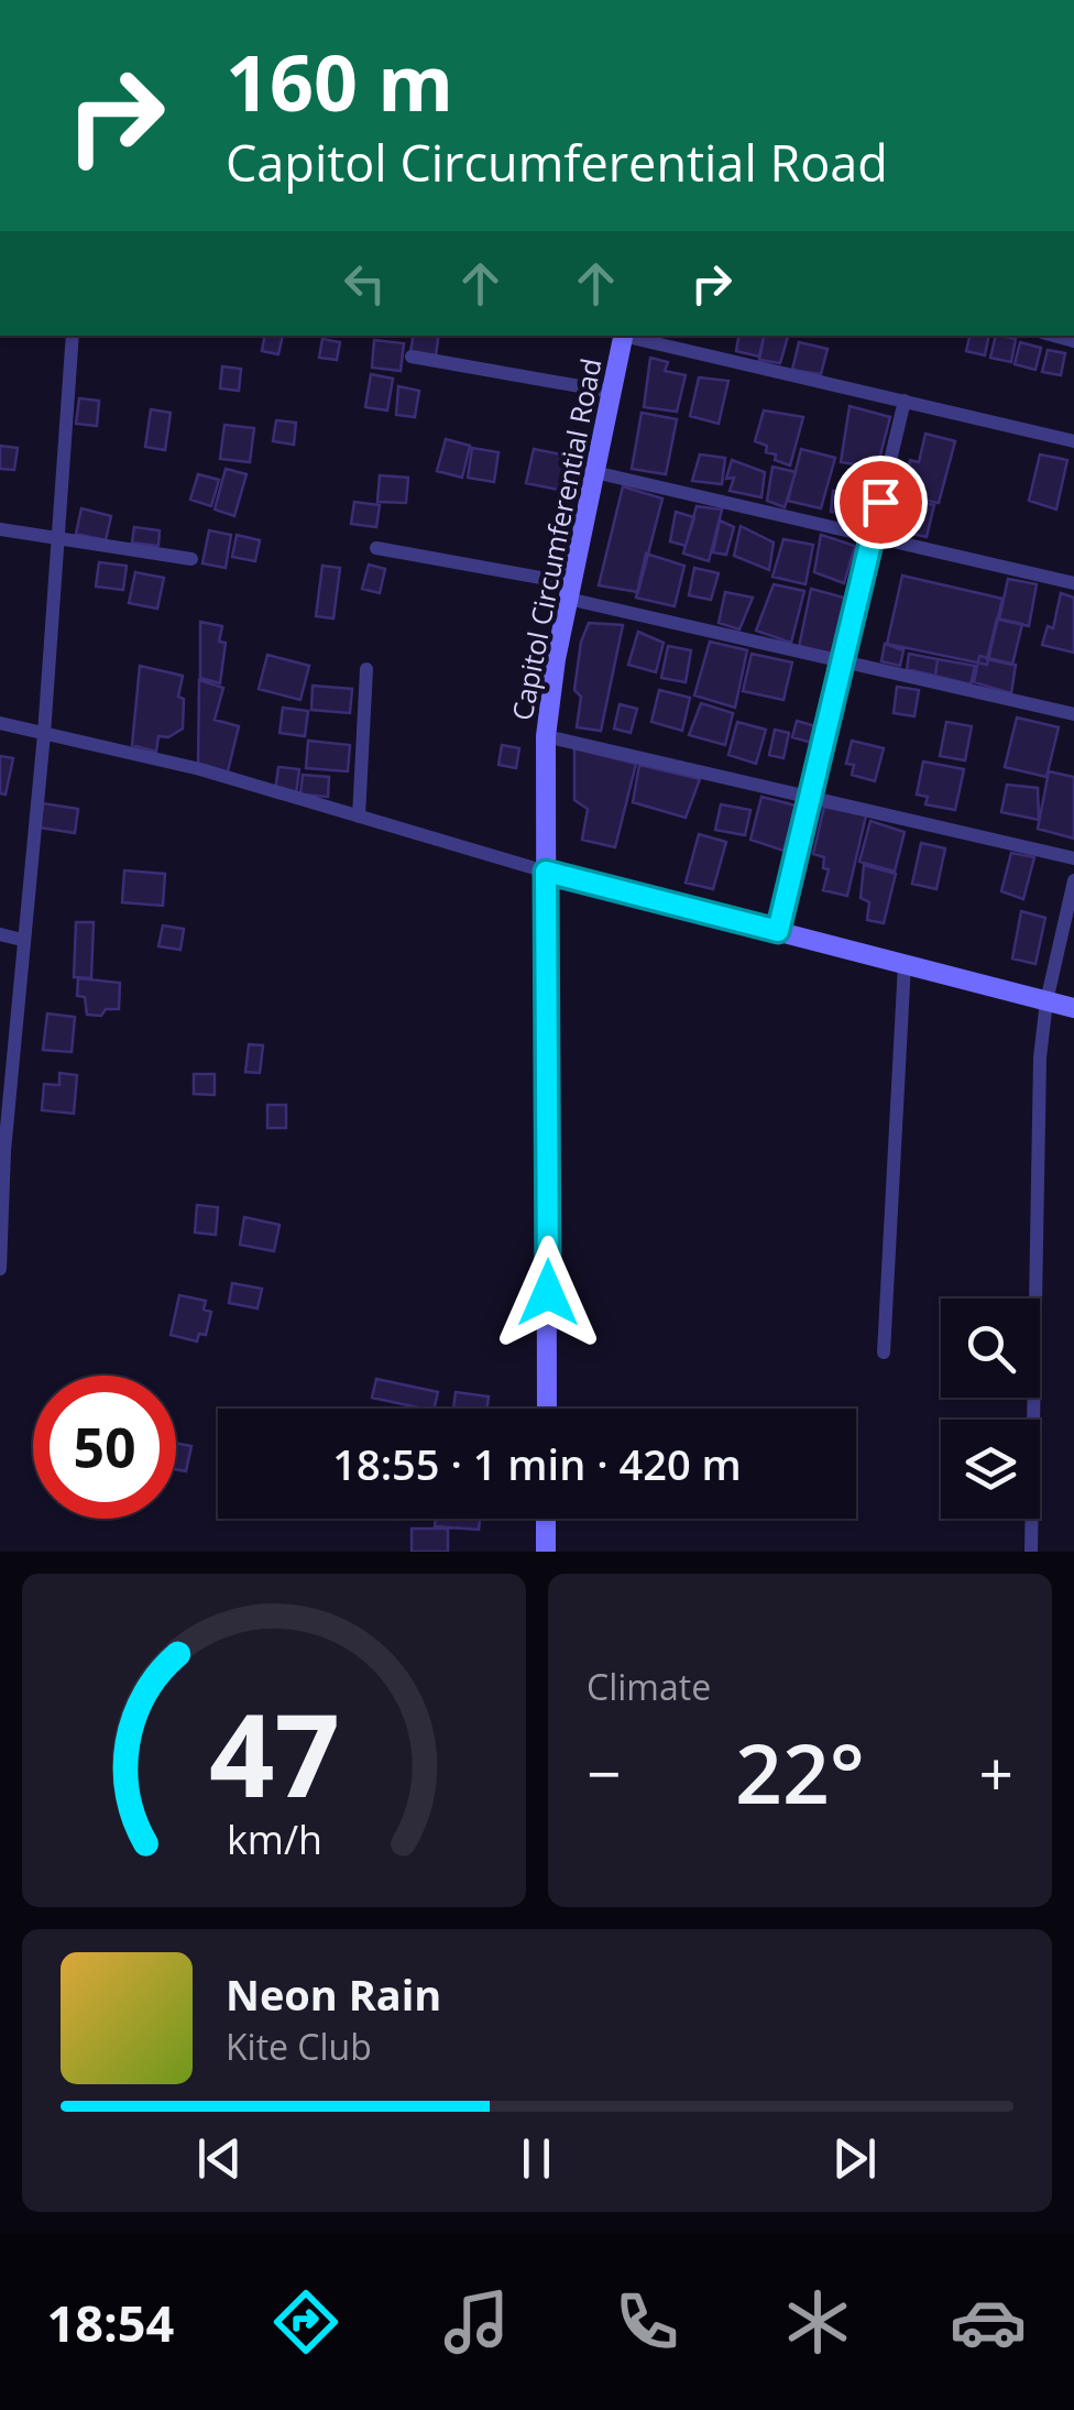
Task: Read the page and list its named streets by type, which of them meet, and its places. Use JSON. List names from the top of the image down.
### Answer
{
  "streets": {
    "main road": ["Capitol Circumferential Road"]
  },
  "page": {
    "turn": ["160 m", "Capitol Circumferential Road"],
    "limit": "50",
    "trip": "18:55 · 1 min · 420 m",
    "tile": "Climate",
    "heat": ["−", "22°", "+"],
    "song": ["Neon Rain", "Kite Club"],
    "tabs": "18:54",
    "gauge": ["47", "km/h"]
  }
}
